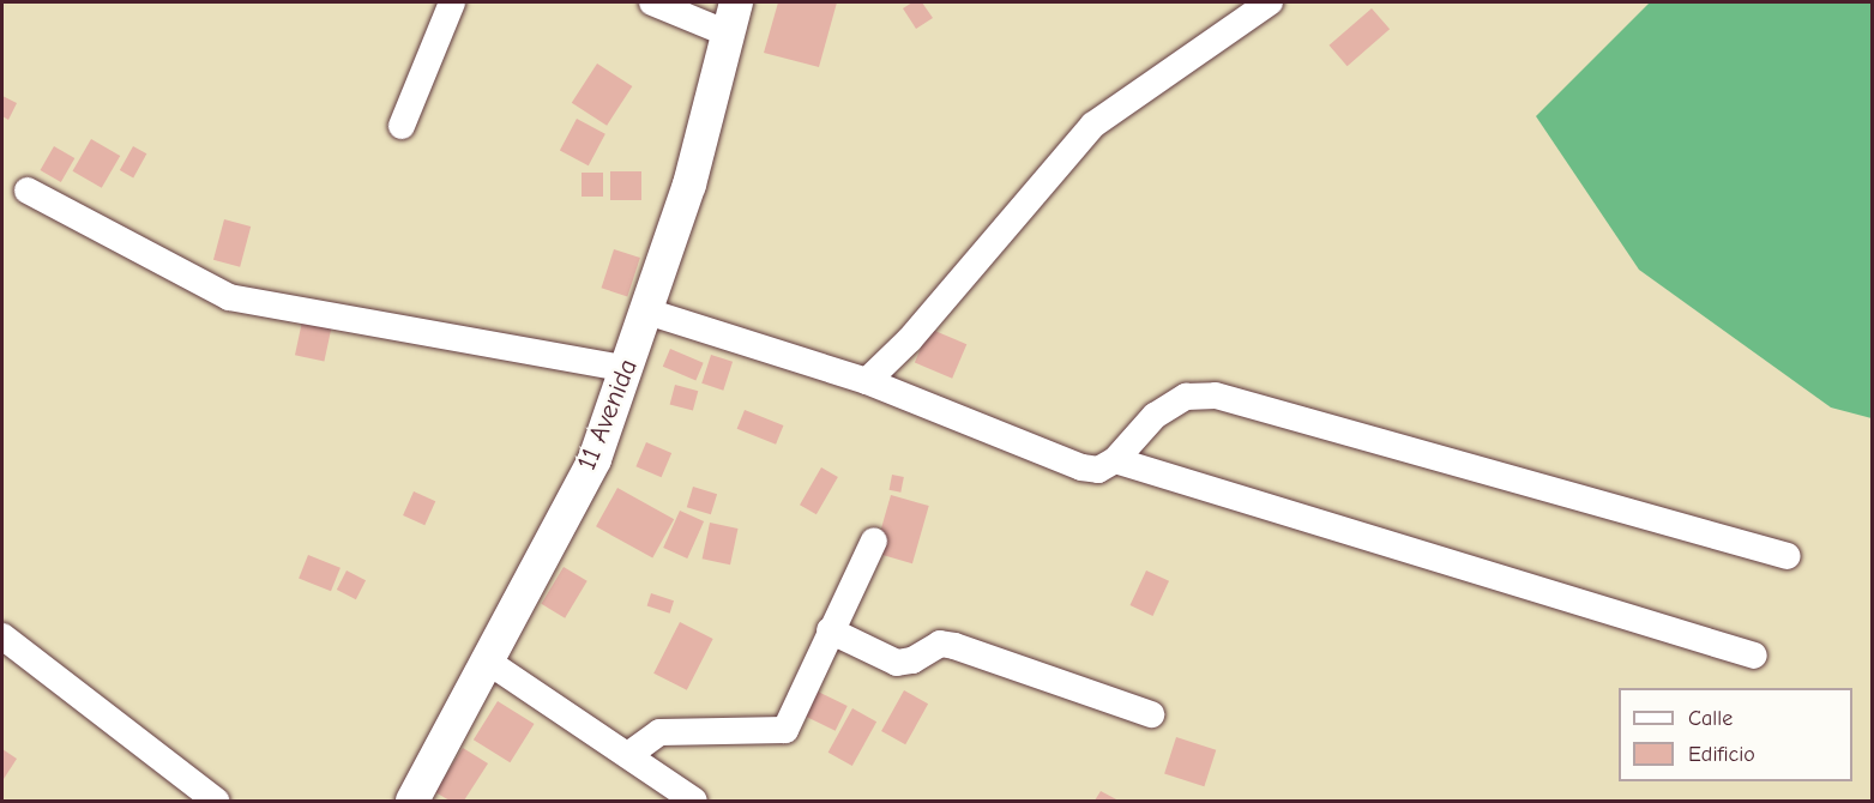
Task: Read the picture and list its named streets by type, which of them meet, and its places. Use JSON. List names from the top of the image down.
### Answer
{
  "streets": {
    "street": ["11 Avenida"]
  },
  "legend": ["Calle", "Edificio"]
}
